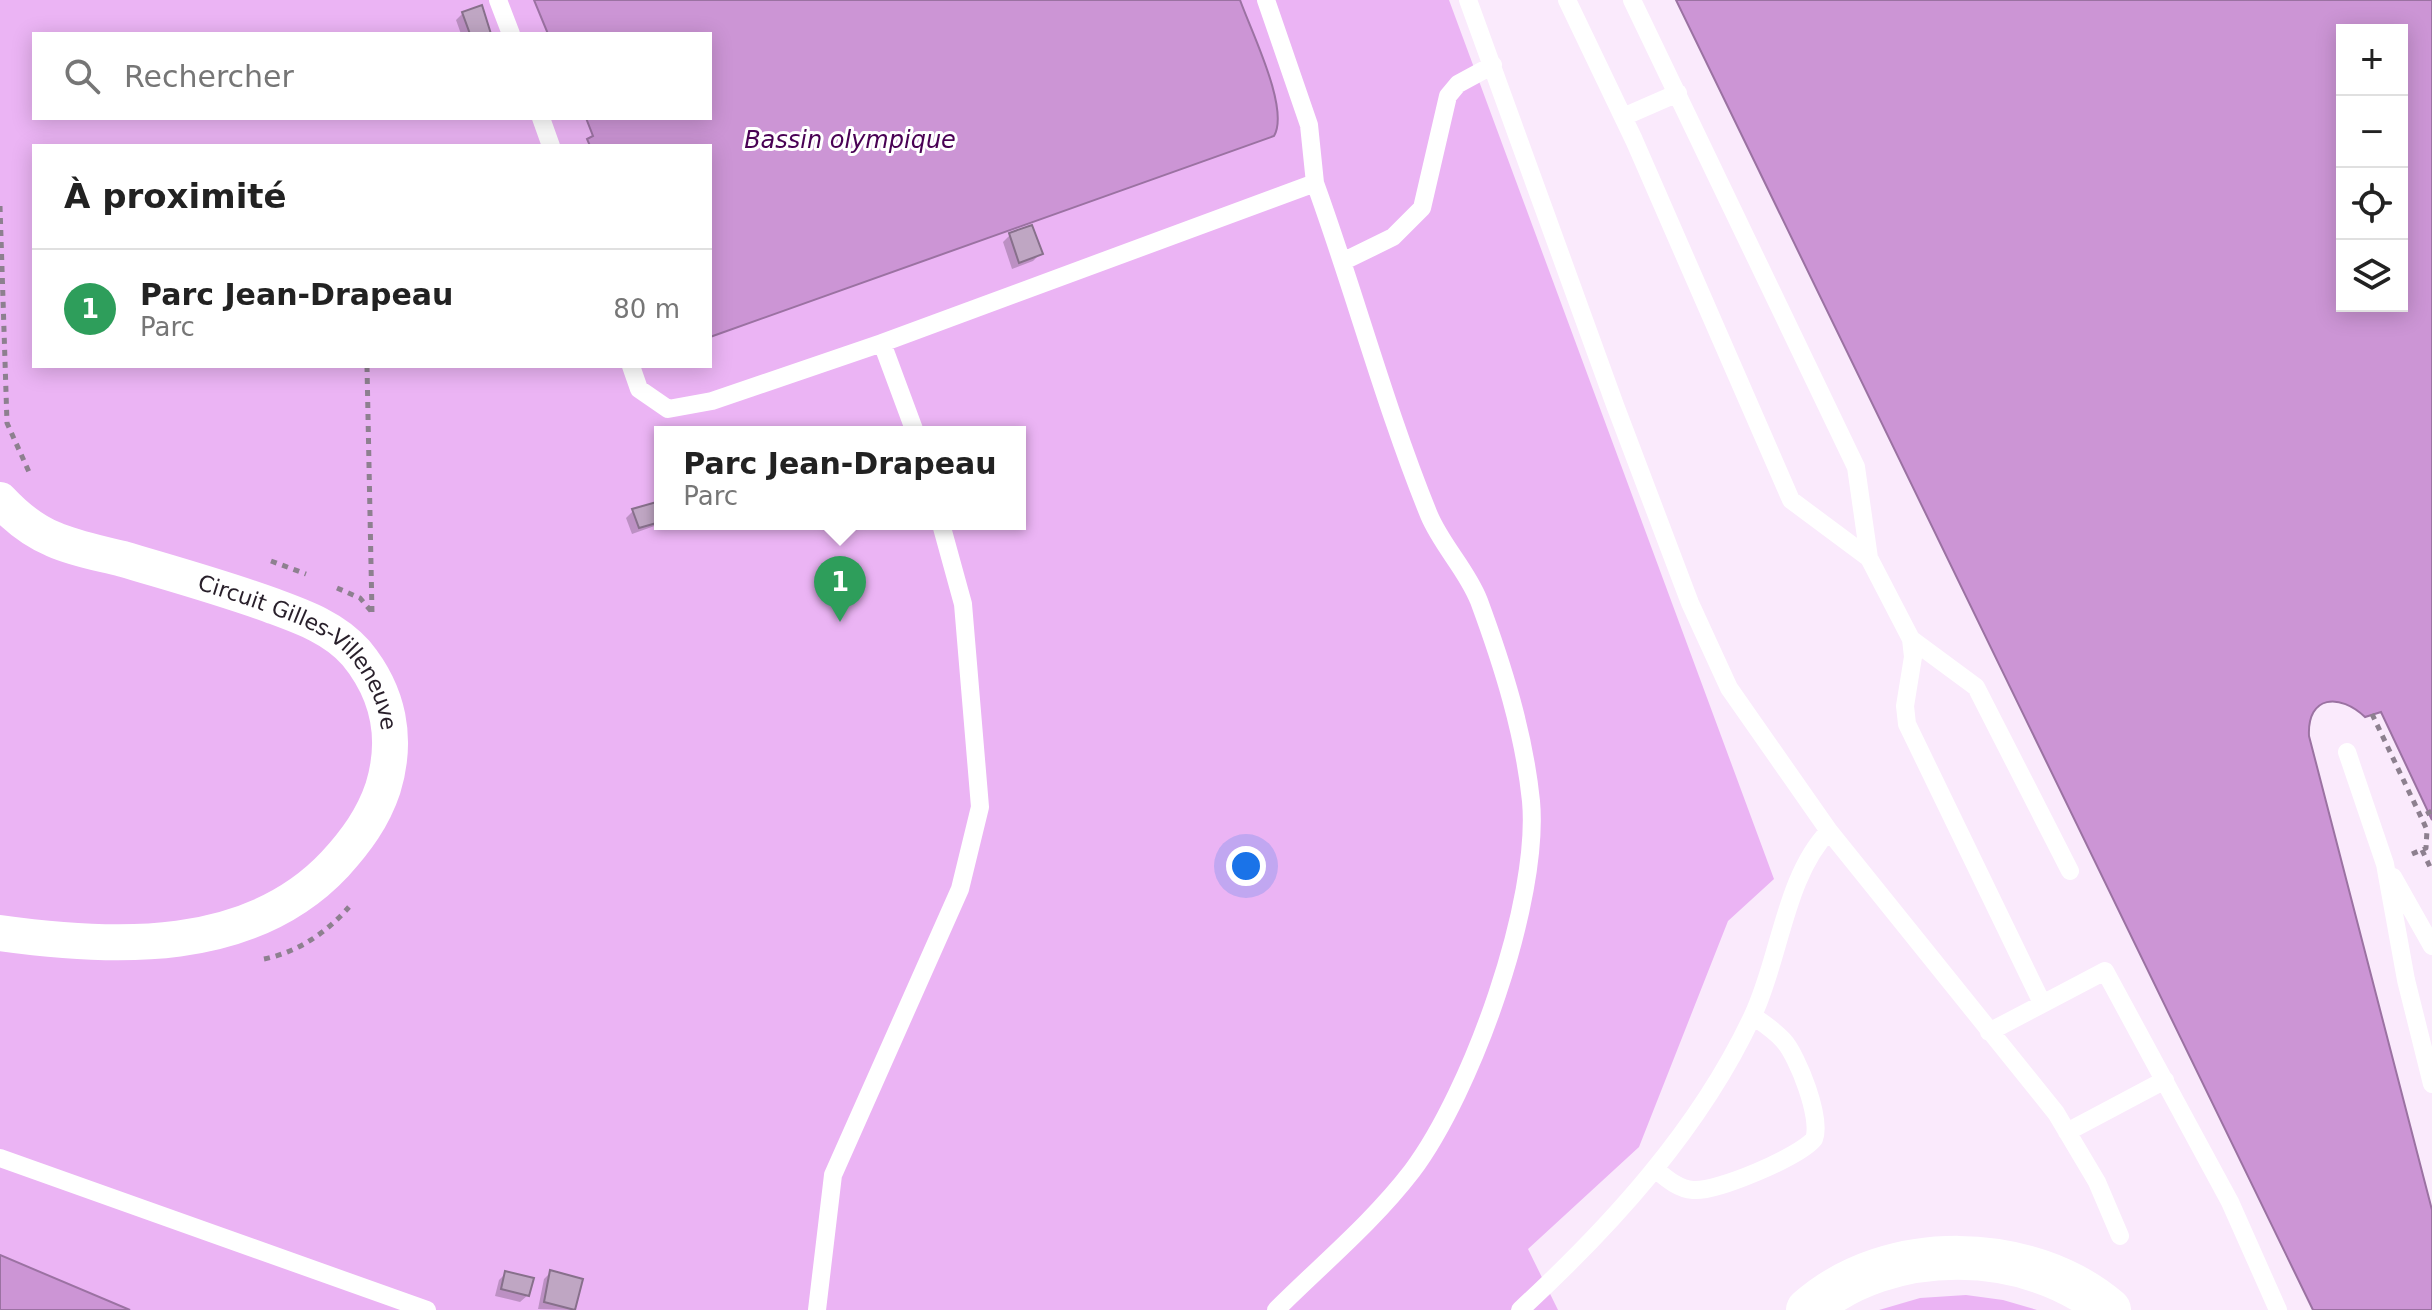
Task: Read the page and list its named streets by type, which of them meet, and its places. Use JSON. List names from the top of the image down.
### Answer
{
  "streets": {
    "street": ["Circuit Gilles-Villeneuve"]
  },
  "water": ["Bassin olympique"],
  "page": {
    "map_buttons": ["+", "−"],
    "search": "Rechercher",
    "heading": "À proximité",
    "list": [
      {
        "mark": "1",
        "name": "Parc Jean-Drapeau",
        "note": "Parc",
        "value": "80 m"
      }
    ],
    "popup": ["Parc Jean-Drapeau", "Parc"],
    "pins": "1"
  }
}
